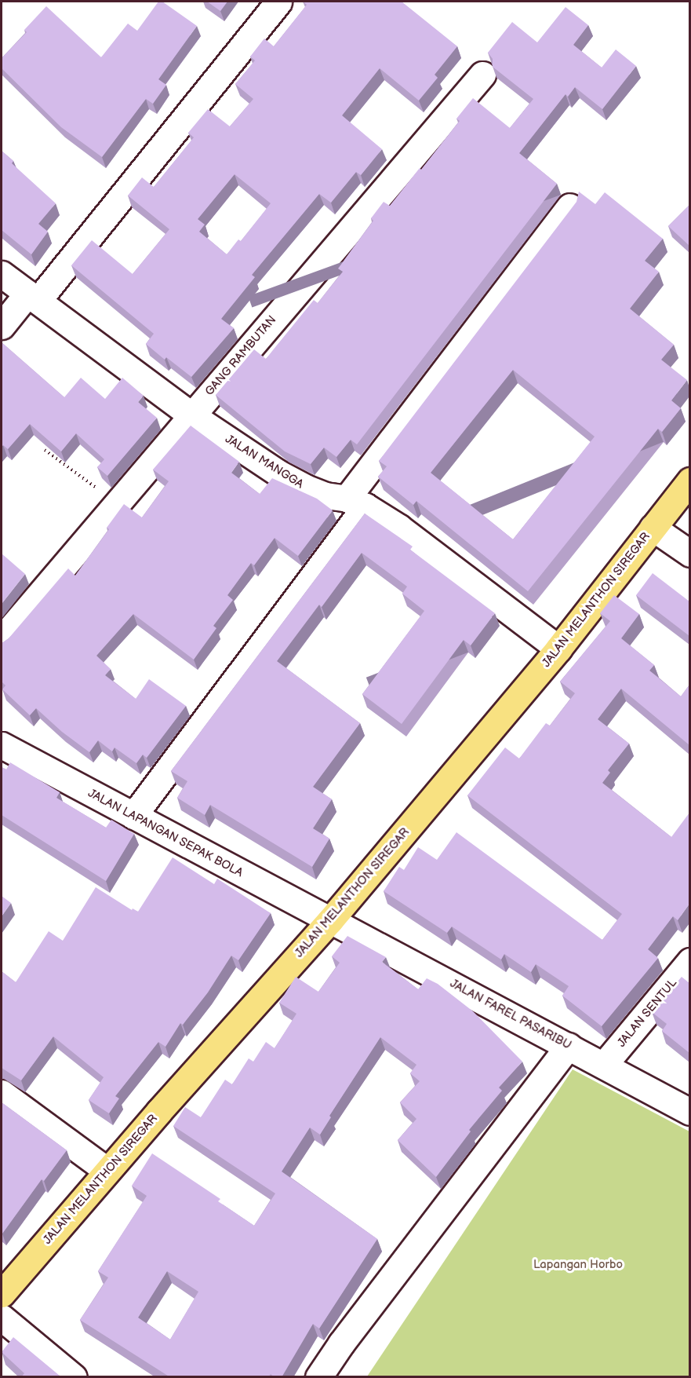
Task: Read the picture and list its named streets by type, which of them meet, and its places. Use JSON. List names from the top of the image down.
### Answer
{
  "streets": {
    "main road": ["JALAN MELANTHON SIREGAR"],
    "street": [
      "GANG RAMBUTAN",
      "JALAN MANGGA",
      "JALAN LAPANGAN SEPAK BOLA",
      "JALAN SENTUL",
      "JALAN FAREL PASARIBU"
    ]
  },
  "crossings": [
    ["GANG RAMBUTAN", "JALAN MANGGA"],
    ["JALAN MANGGA", "JALAN MELANTHON SIREGAR"],
    ["JALAN MELANTHON SIREGAR", "JALAN LAPANGAN SEPAK BOLA"],
    ["JALAN MELANTHON SIREGAR", "JALAN FAREL PASARIBU"],
    ["JALAN LAPANGAN SEPAK BOLA", "JALAN FAREL PASARIBU"],
    ["JALAN SENTUL", "JALAN FAREL PASARIBU"]
  ],
  "parks": ["Lapangan Horbo"]
}
